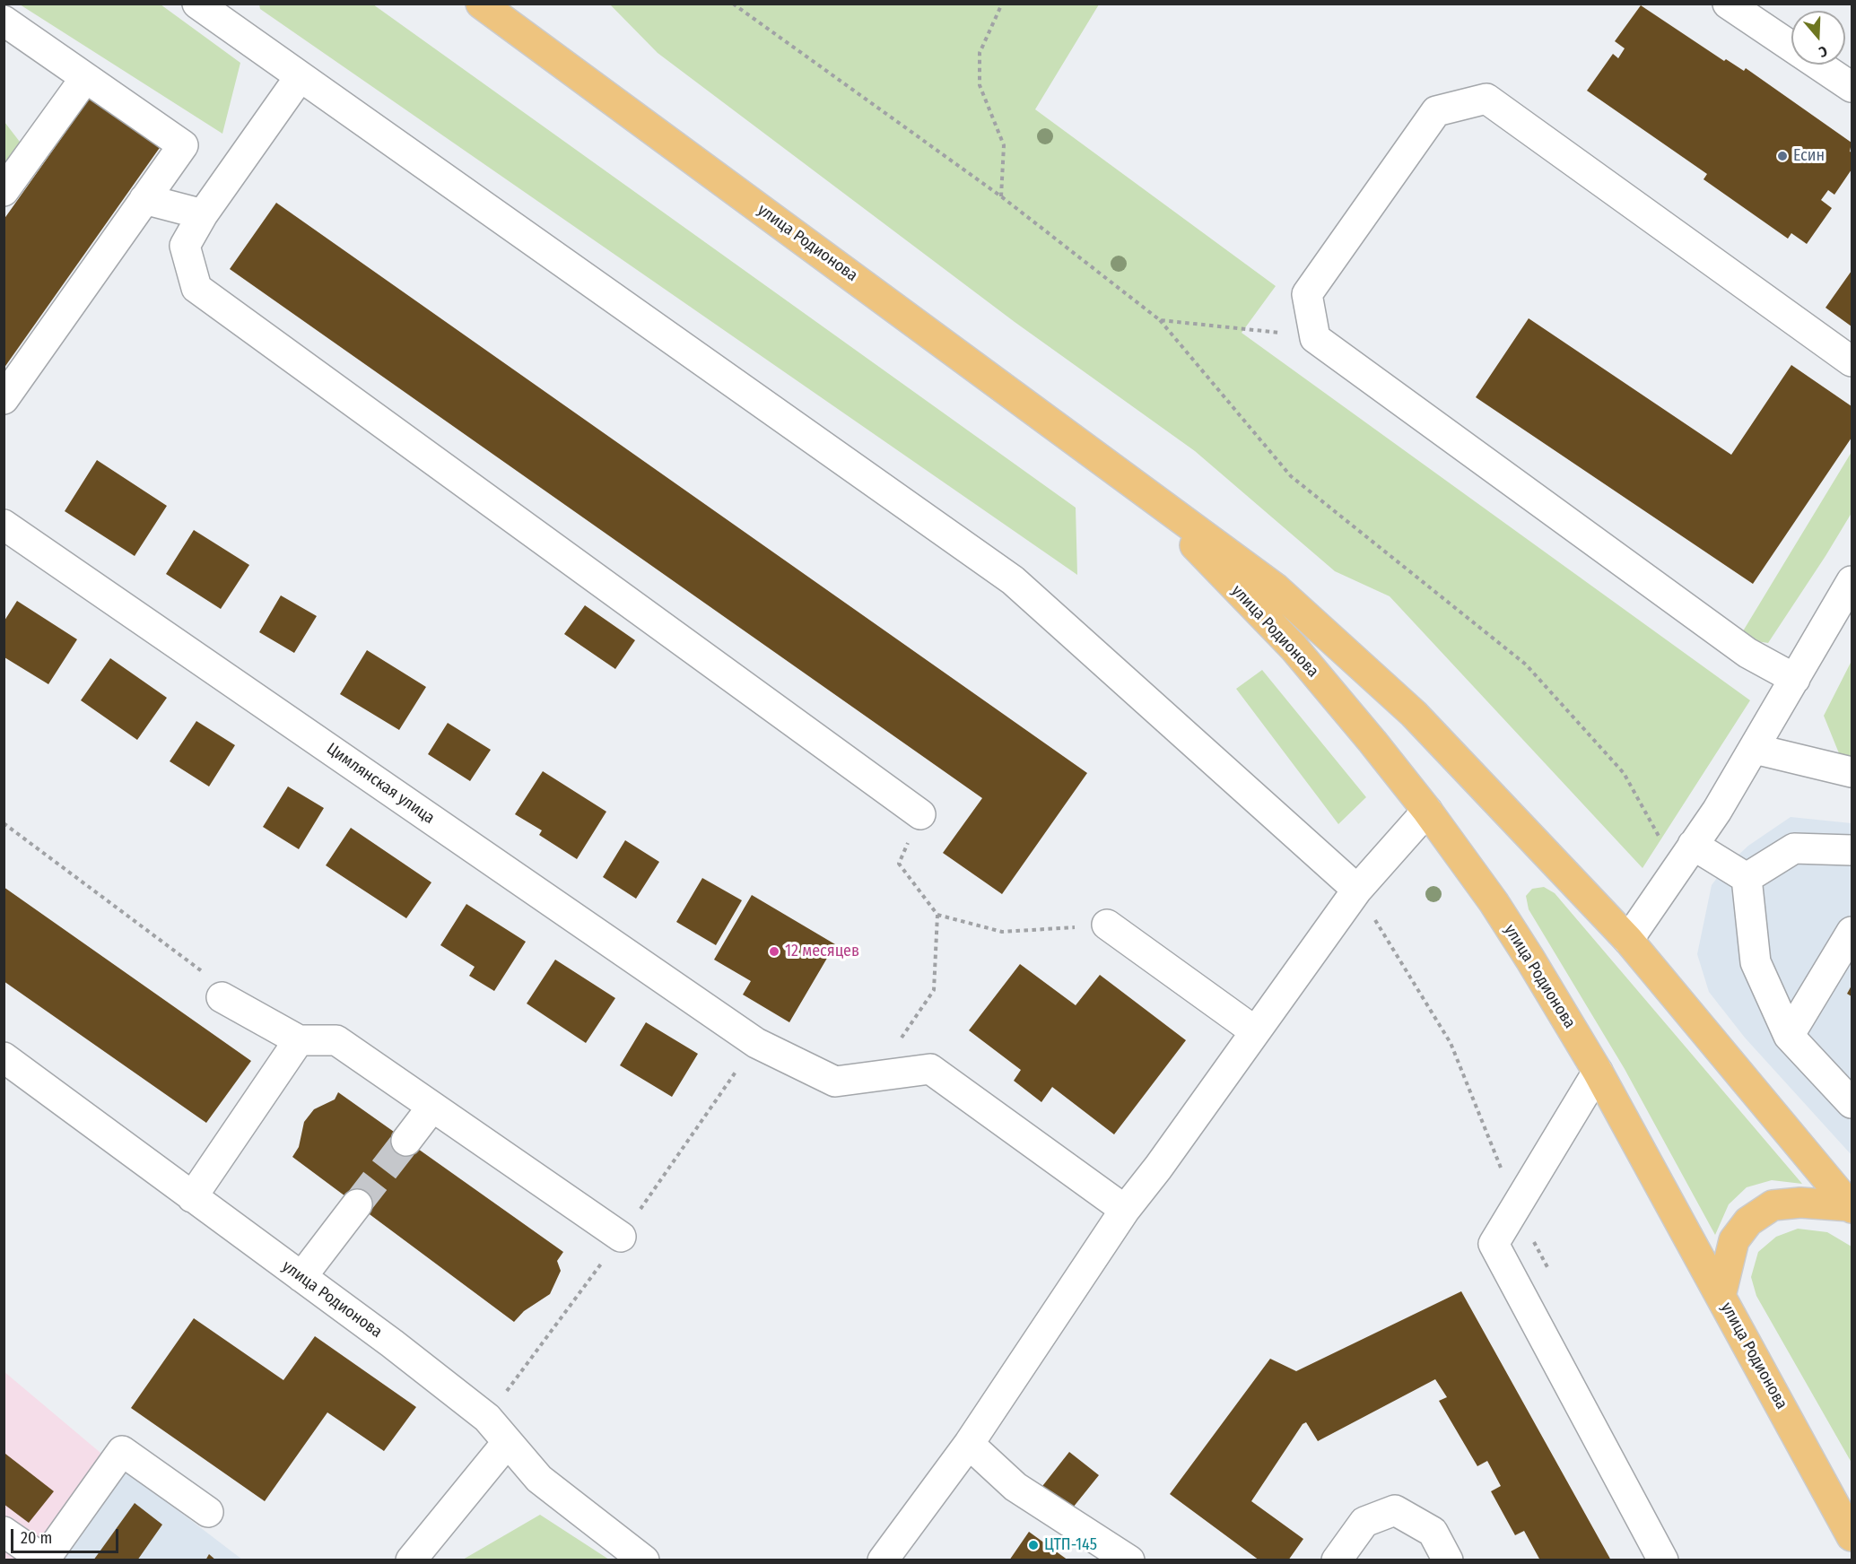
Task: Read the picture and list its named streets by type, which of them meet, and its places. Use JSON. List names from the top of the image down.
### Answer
{
  "streets": {
    "main road": ["улица Родионова"],
    "street": ["Цимлянская улица"]
  },
  "places": ["Есин", "12 месяцев", "ЦТП-145"],
  "scale_bar": "20 m",
  "north": "bottom"
}
